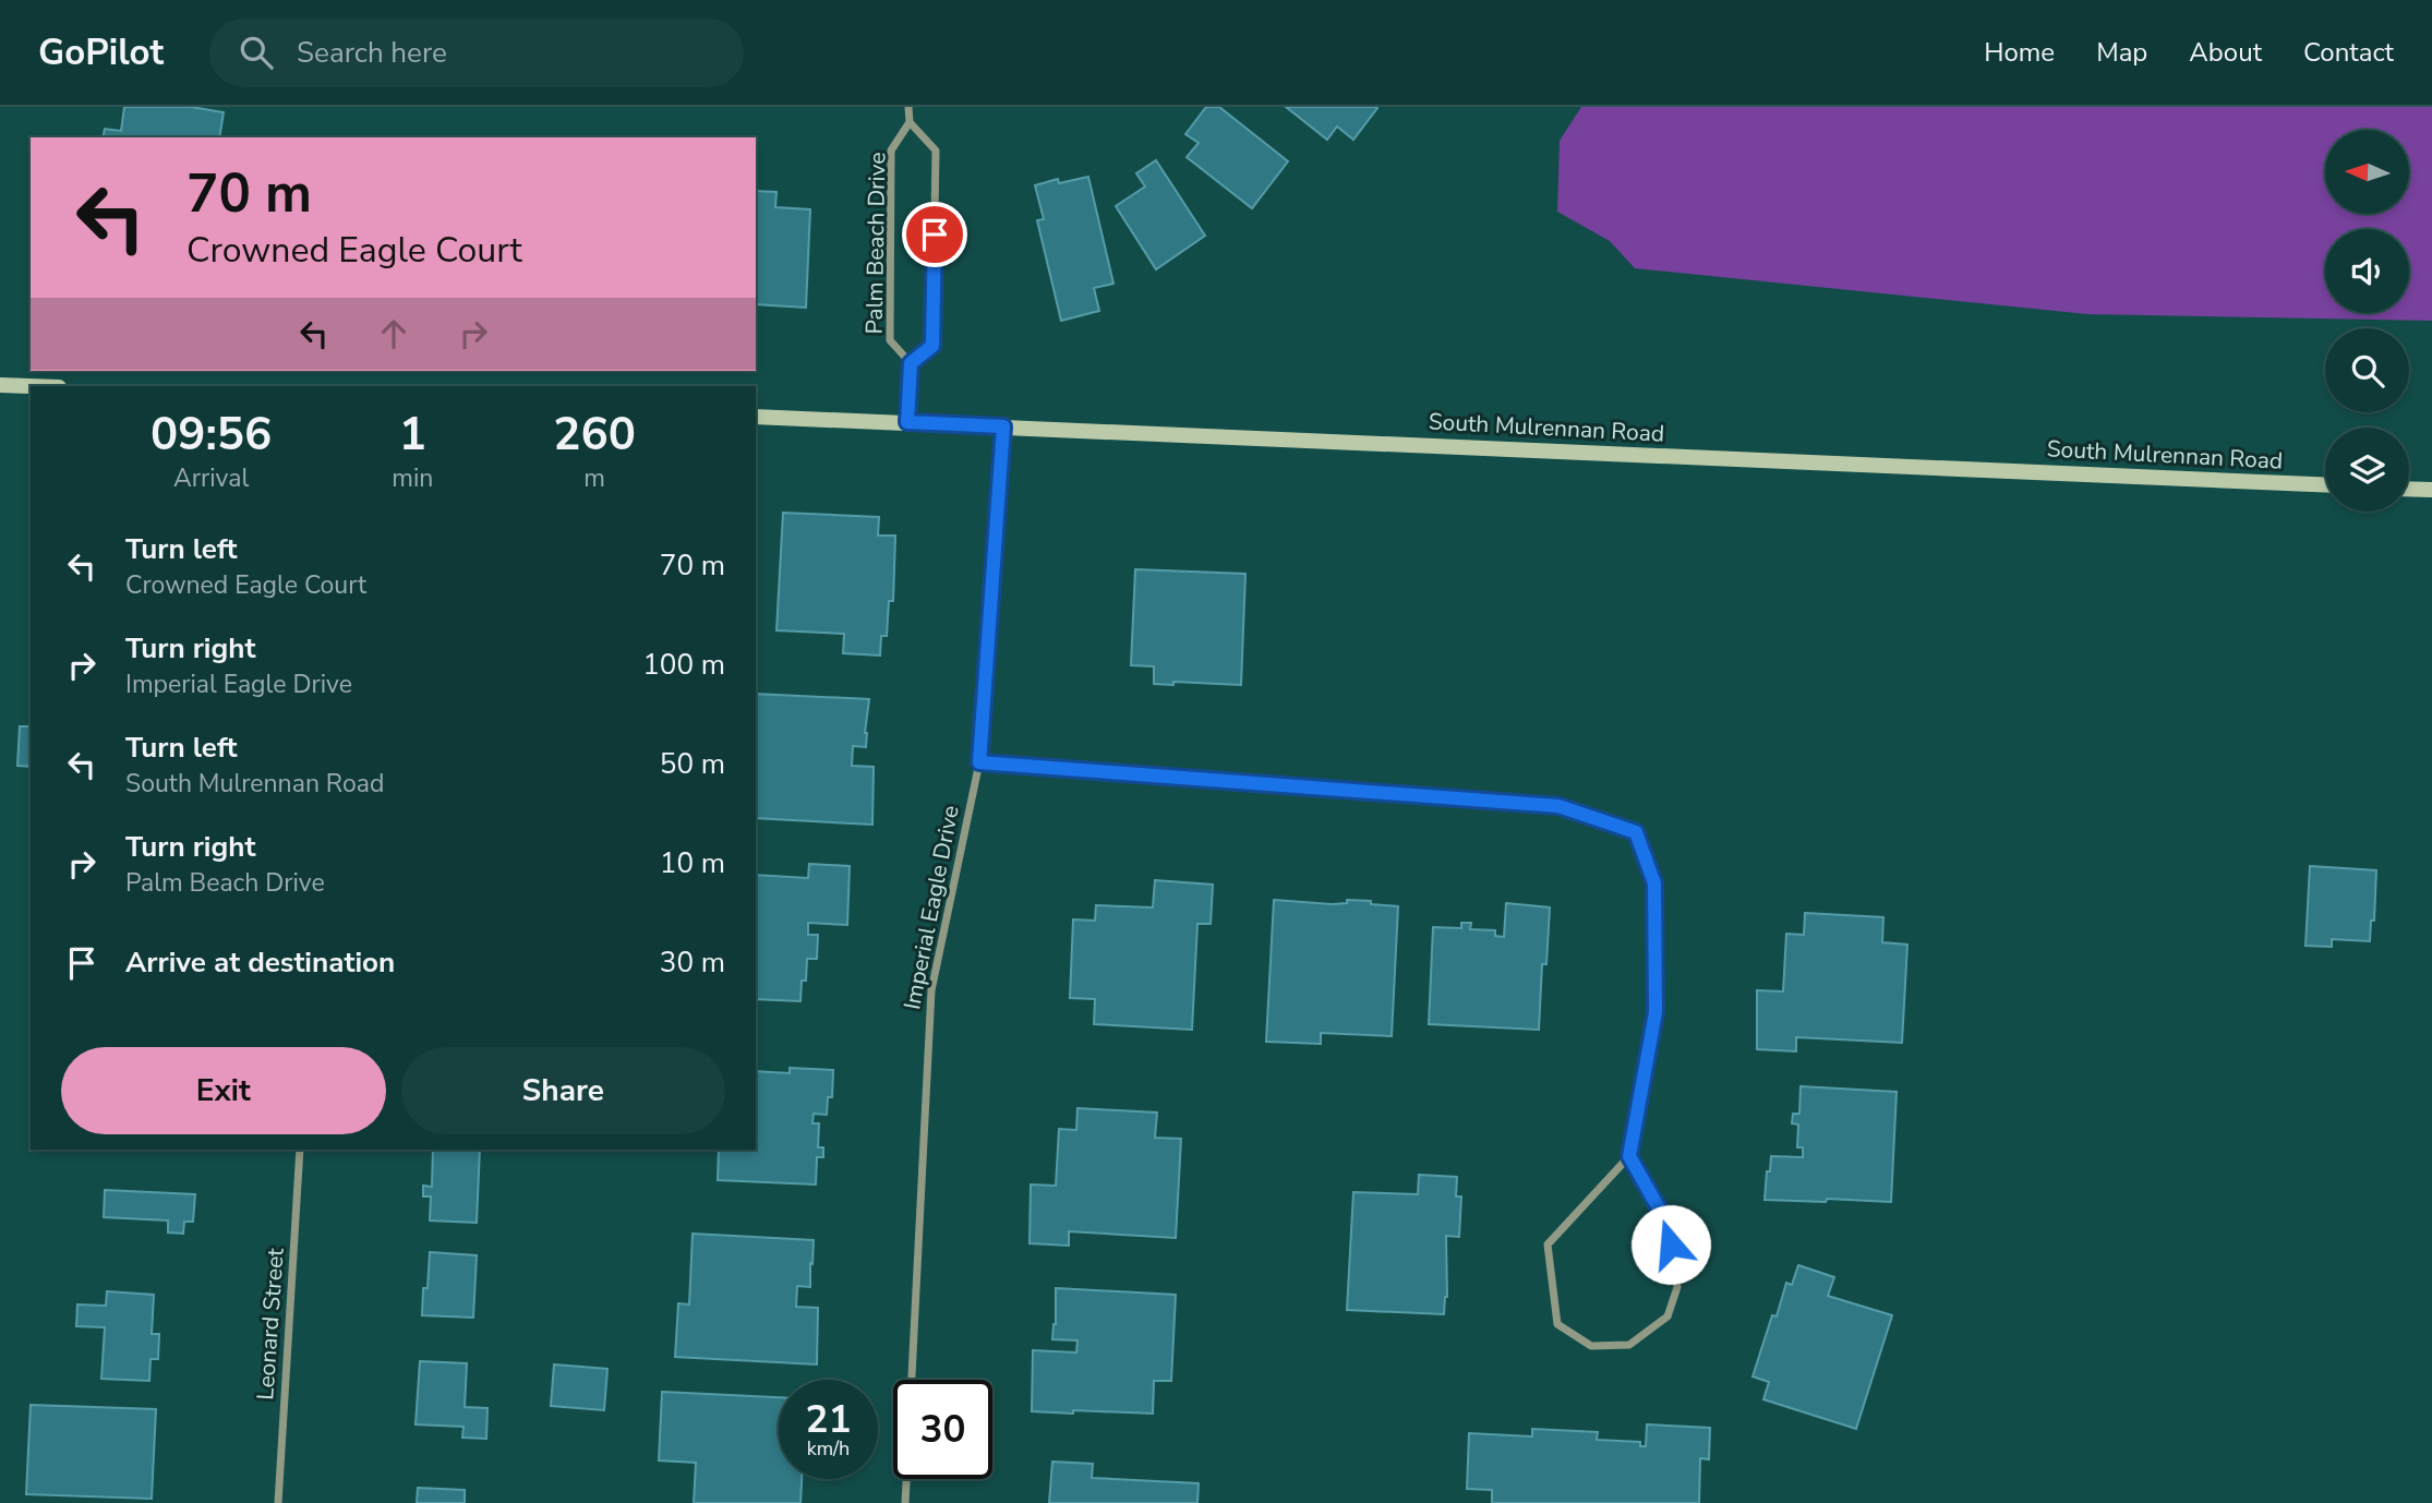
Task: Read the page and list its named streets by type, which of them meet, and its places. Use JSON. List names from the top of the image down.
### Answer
{
  "streets": {
    "street": [
      "Palm Beach Drive",
      "South Mulrennan Road",
      "Imperial Eagle Drive",
      "Leonard Street"
    ]
  },
  "crossings": [
    ["South Mulrennan Road", "Imperial Eagle Drive"]
  ],
  "north": "left",
  "page": {
    "header": "GoPilot",
    "search": "Search here",
    "nav": [
      "Home",
      "Map",
      "About",
      "Contact"
    ],
    "turn": ["70 m", "Crowned Eagle Court"],
    "eta": [
      "09:56",
      "Arrival",
      "1",
      "min",
      "260",
      "m"
    ],
    "list": [
      {
        "name": "Turn left",
        "note": "Crowned Eagle Court",
        "value": "70 m"
      },
      {
        "name": "Turn right",
        "note": "Imperial Eagle Drive",
        "value": "100 m"
      },
      {
        "name": "Turn left",
        "note": "South Mulrennan Road",
        "value": "50 m"
      },
      {
        "name": "Turn right",
        "note": "Palm Beach Drive",
        "value": "10 m"
      },
      {
        "name": "Arrive at destination",
        "value": "30 m"
      }
    ],
    "buttons": ["Exit", "Share"],
    "speed": "21 km/h",
    "limit": "30"
  }
}
